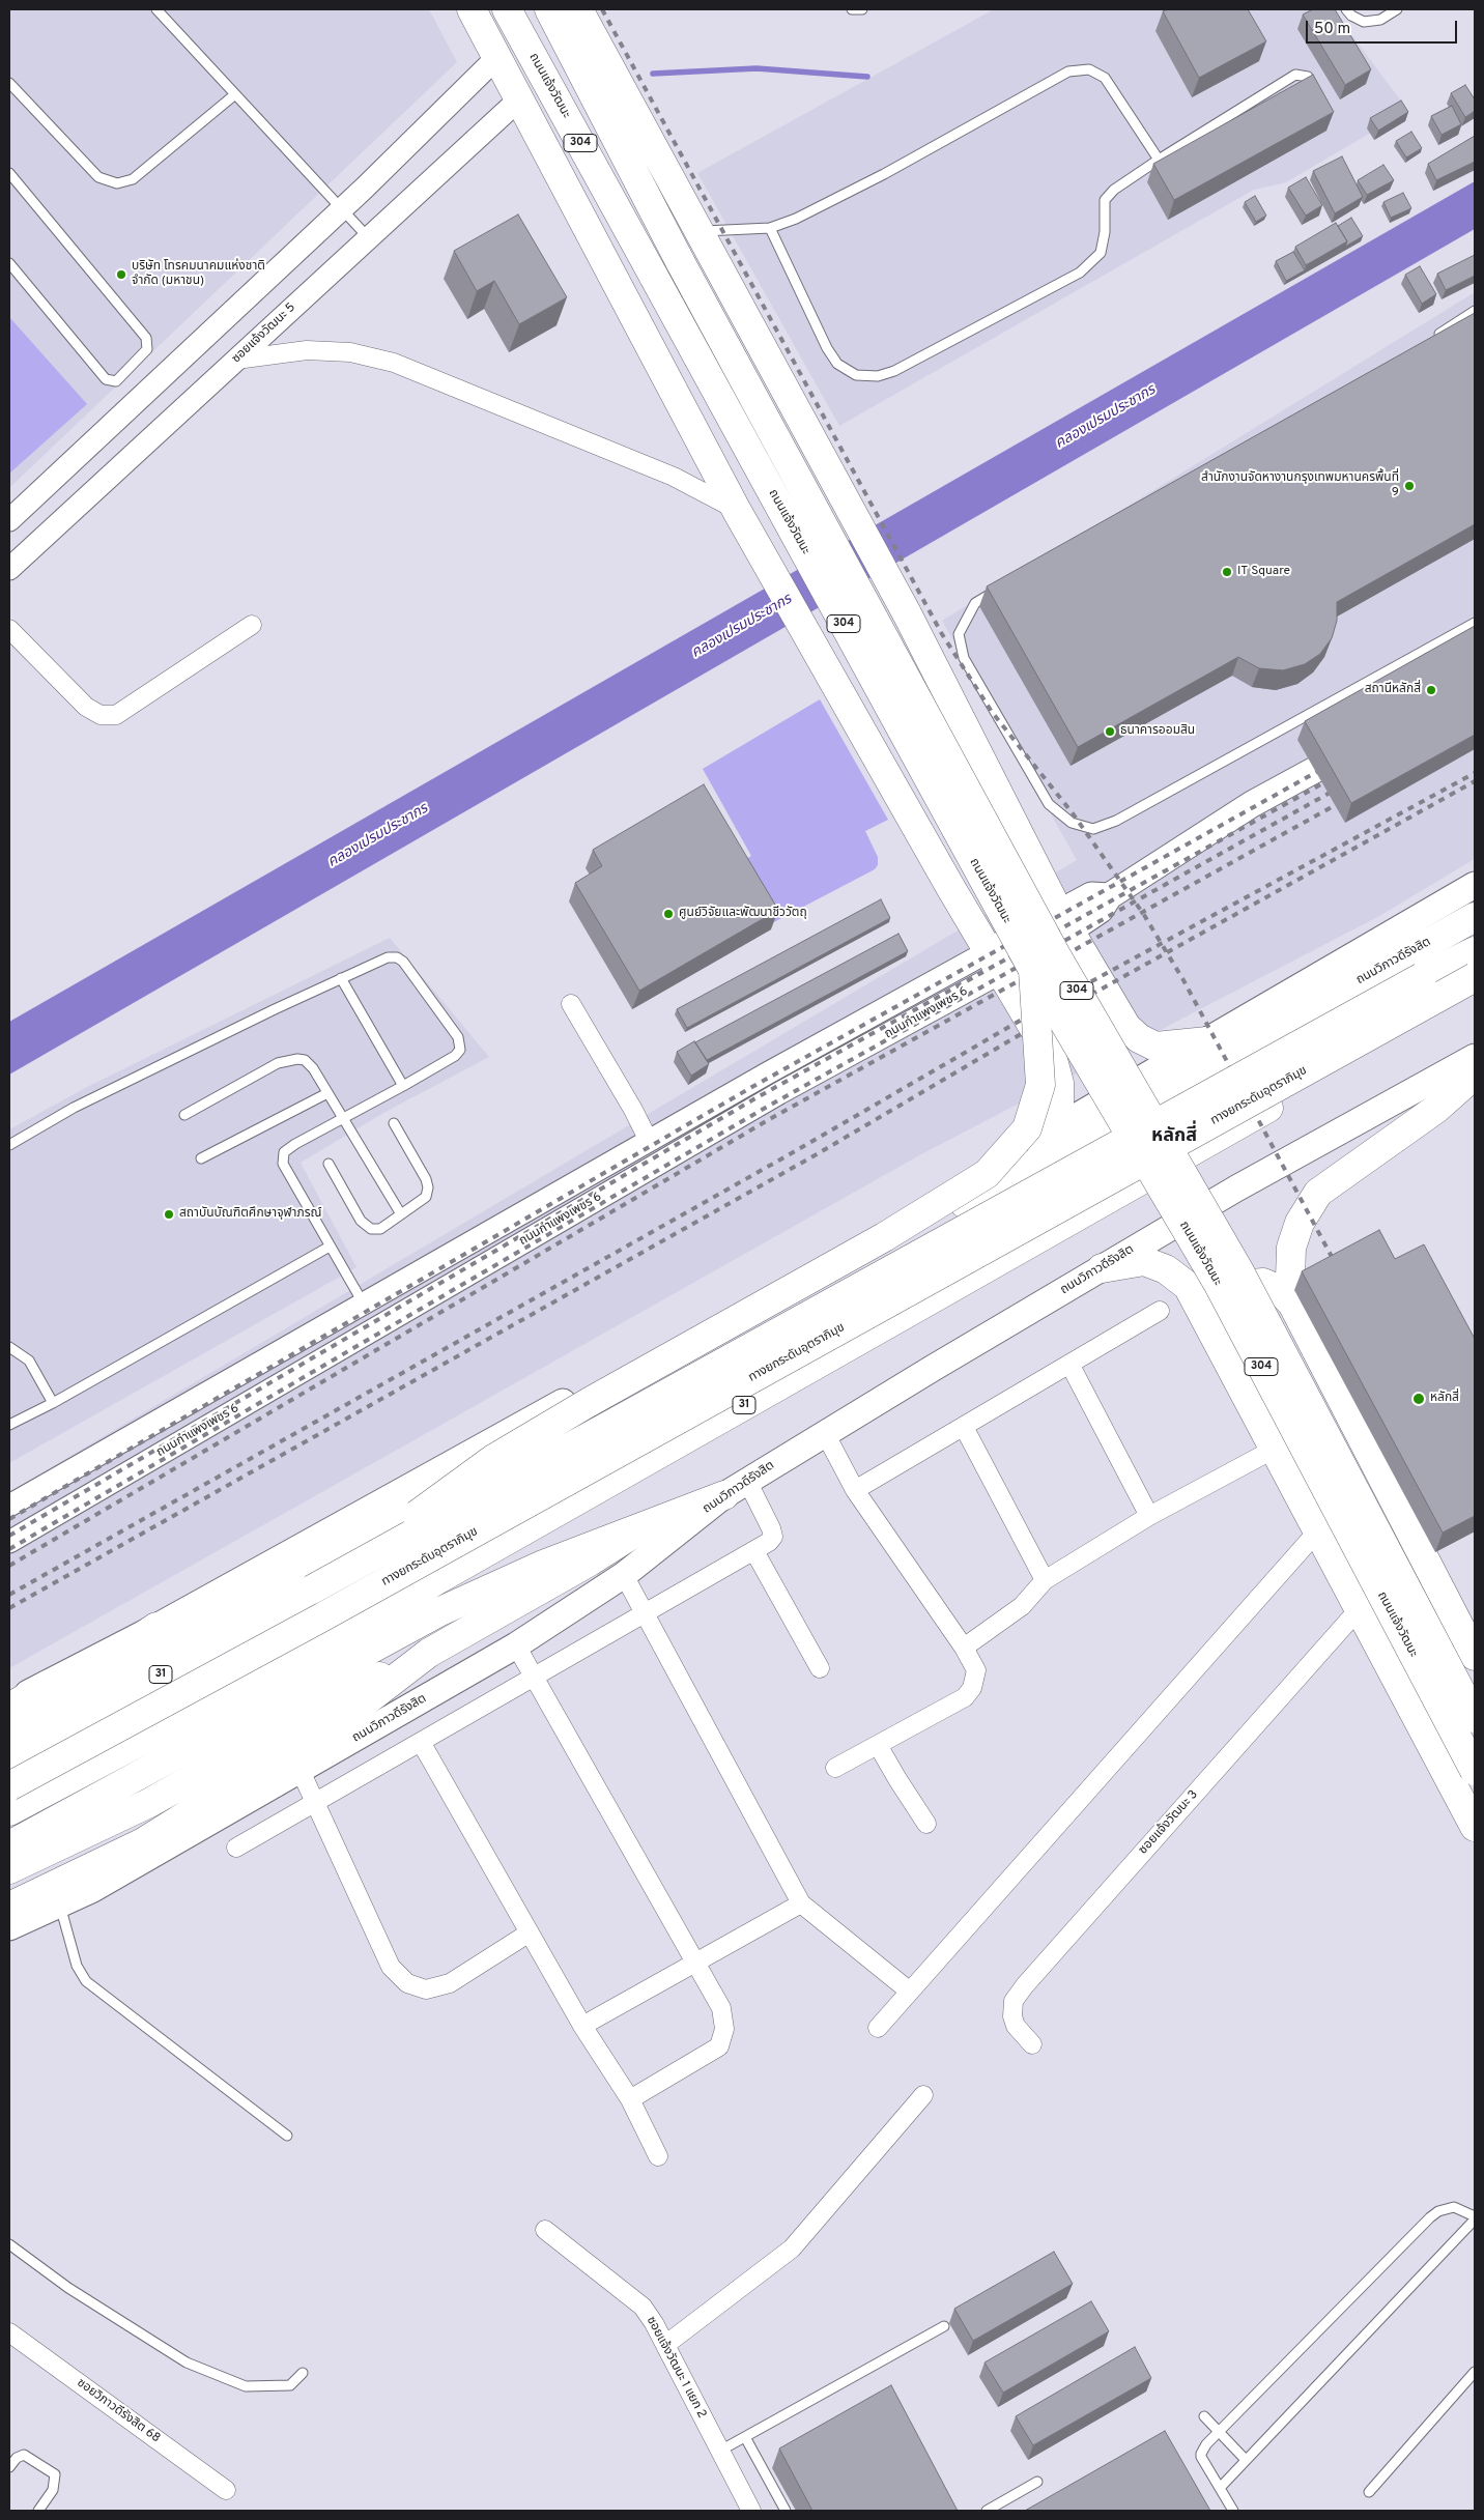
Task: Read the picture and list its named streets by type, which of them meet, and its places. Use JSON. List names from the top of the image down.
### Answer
{
  "streets": {
    "main road": [
      "ถนนแจ้งวัฒนะ",
      "304",
      "ถนนวิภาวดีรังสิต",
      "ถนนกำแพงเพชร 6",
      "ทางยกระดับอุตราภิมุข",
      "31"
    ],
    "street": [
      "ซอยแจ้งวัฒนะ 5",
      "ซอยแจ้งวัฒนะ 3",
      "ซอยแจ้งวัฒนะ 1 แยก 2",
      "ซอยวิภาวดีรังสิต 68"
    ]
  },
  "crossings": [
    ["ถนนแจ้งวัฒนะ", "ถนนวิภาวดีรังสิต"],
    ["ถนนแจ้งวัฒนะ", "ซอยแจ้งวัฒนะ 3"]
  ],
  "districts": ["หลักสี่"],
  "water": ["คลองเปรมประชากร"],
  "places": [
    "บริษัท โทรคมนาคมแห่งชาติ จำกัด (มหาชน)",
    "สำนักงานจัดหางานกรุงเทพมหานครพื้นที่ 9",
    "IT Square",
    "สถานีหลักสี่",
    "ธนาคารออมสิน",
    "ศูนย์วิจัยและพัฒนาชีววัตถุ",
    "สถาบันบัณฑิตศึกษาจุฬาภรณ์",
    "หลักสี่"
  ],
  "scale_bar": "50 m"
}
